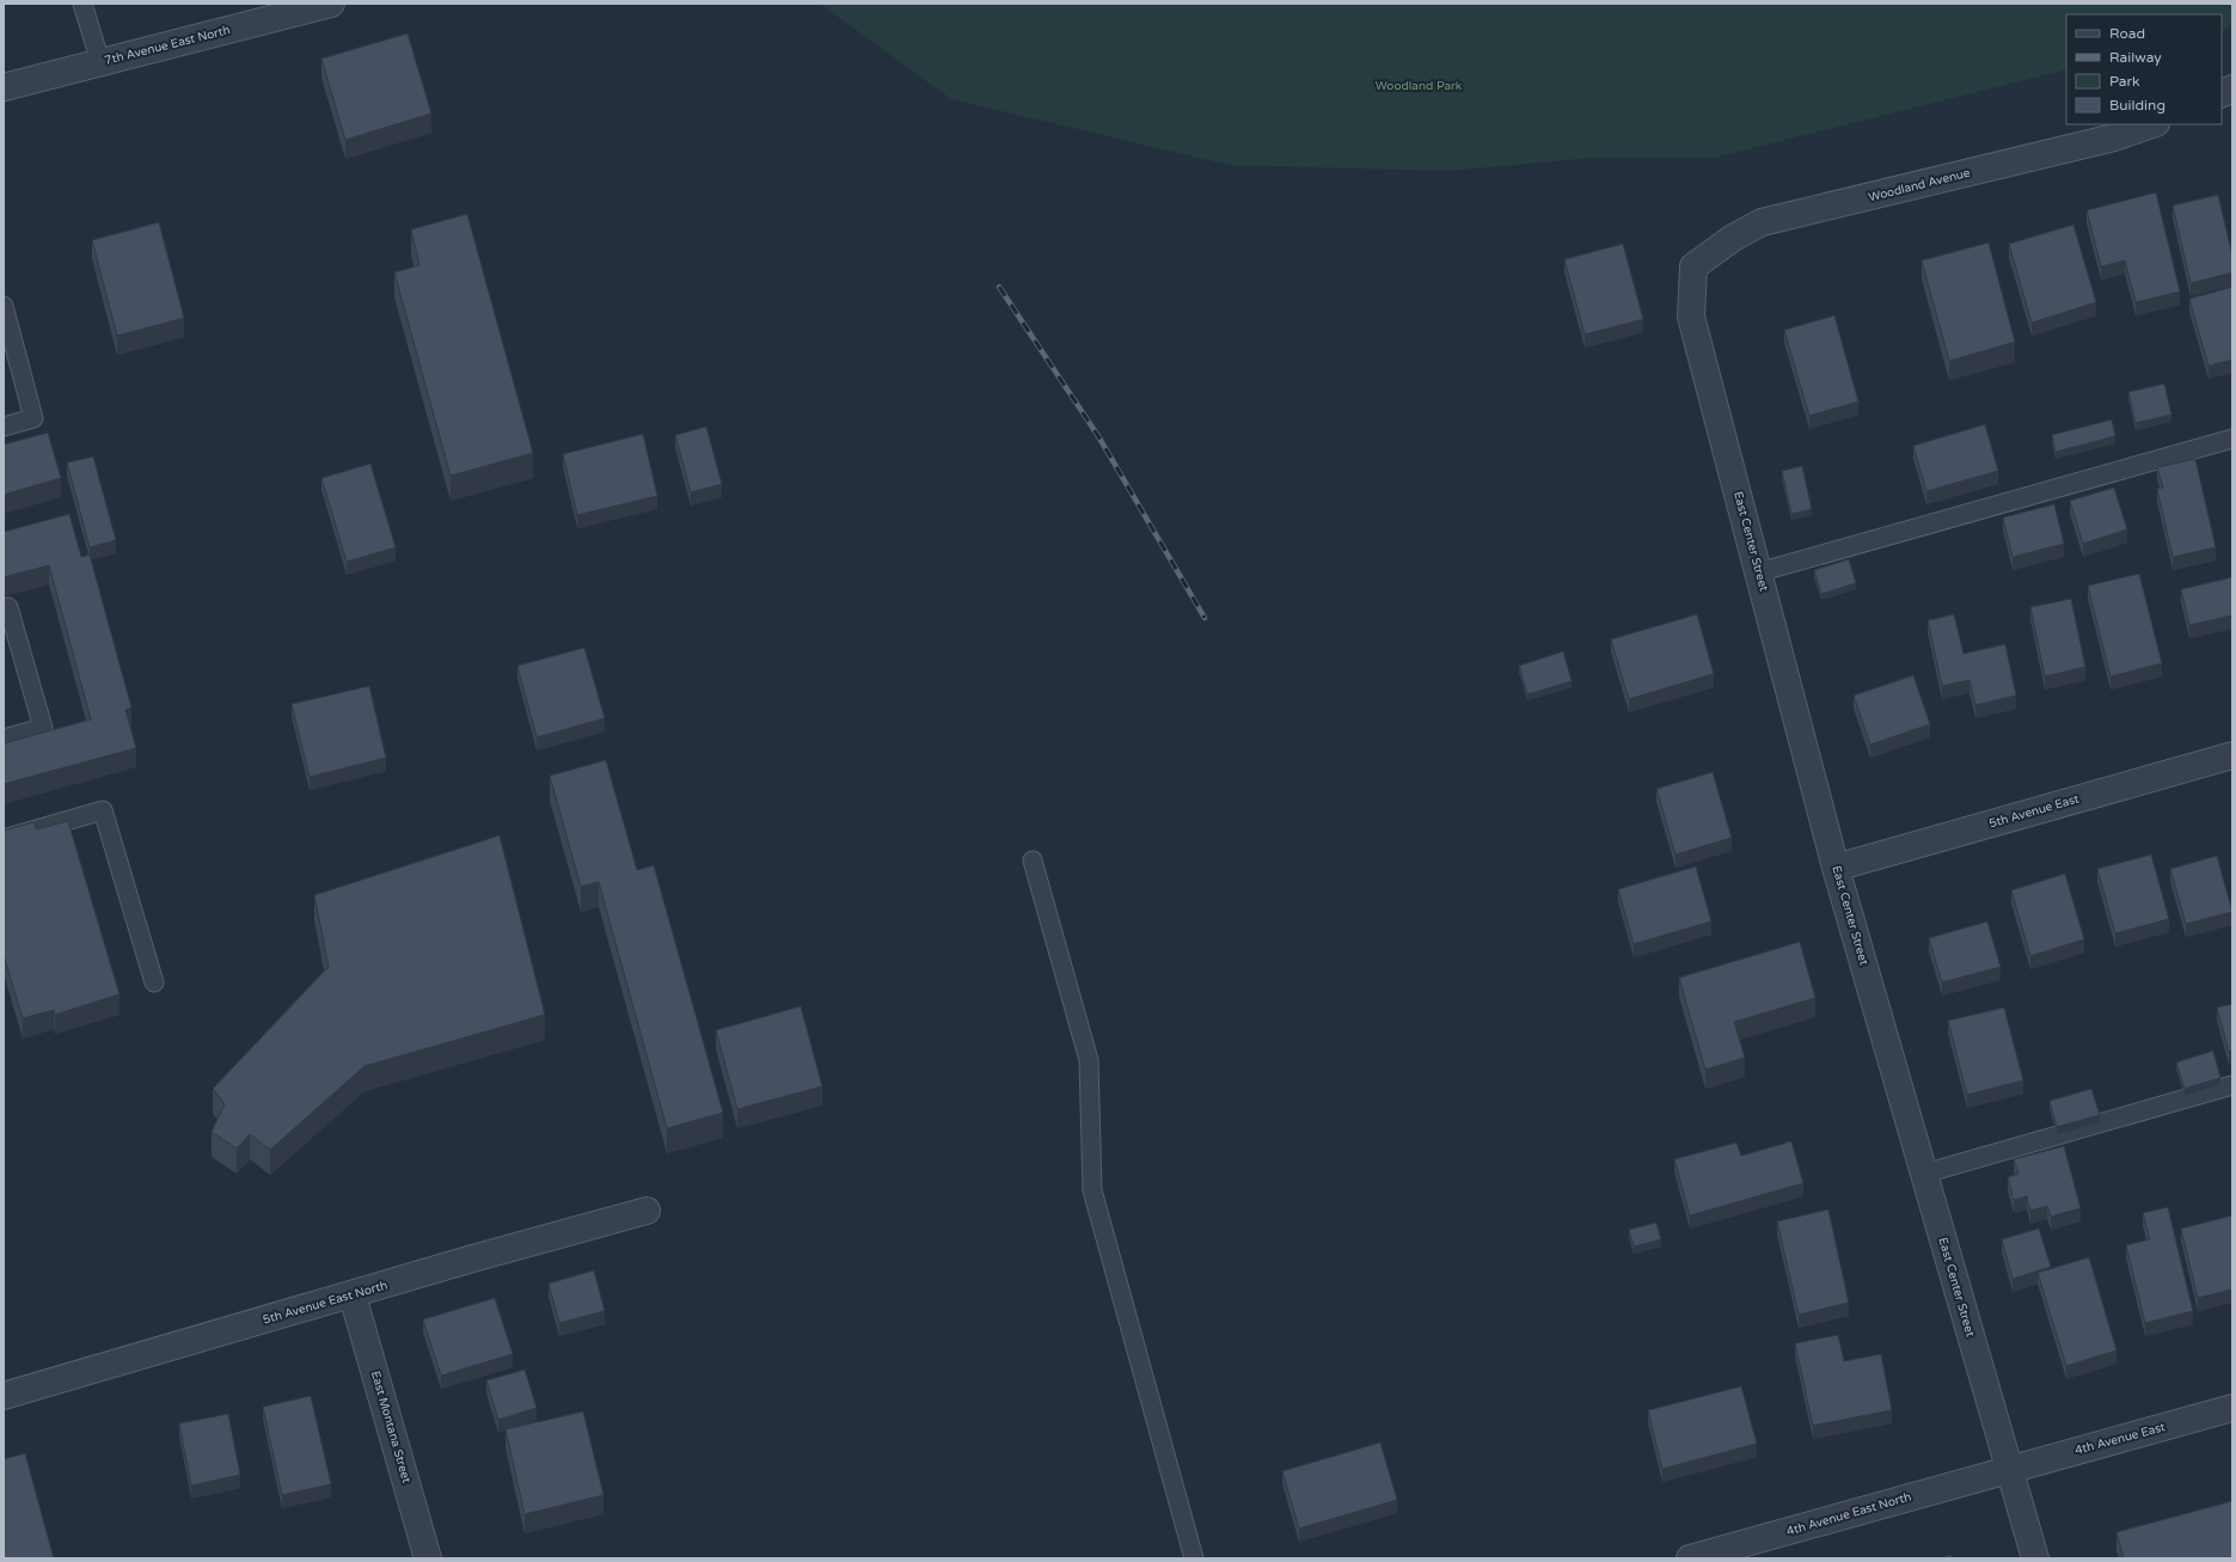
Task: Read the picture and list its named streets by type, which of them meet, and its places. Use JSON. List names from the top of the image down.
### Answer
{
  "streets": {
    "street": [
      "7th Avenue East North",
      "Woodland Avenue",
      "East Center Street",
      "5th Avenue East",
      "5th Avenue East North",
      "East Montana Street",
      "4th Avenue East",
      "4th Avenue East North"
    ]
  },
  "crossings": [
    ["Woodland Avenue", "East Center Street"],
    ["East Center Street", "5th Avenue East"],
    ["East Center Street", "4th Avenue East"],
    ["East Center Street", "4th Avenue East North"],
    ["5th Avenue East North", "East Montana Street"],
    ["4th Avenue East", "4th Avenue East North"]
  ],
  "parks": ["Woodland Park"],
  "legend": [
    "Road",
    "Railway",
    "Park",
    "Building"
  ]
}
